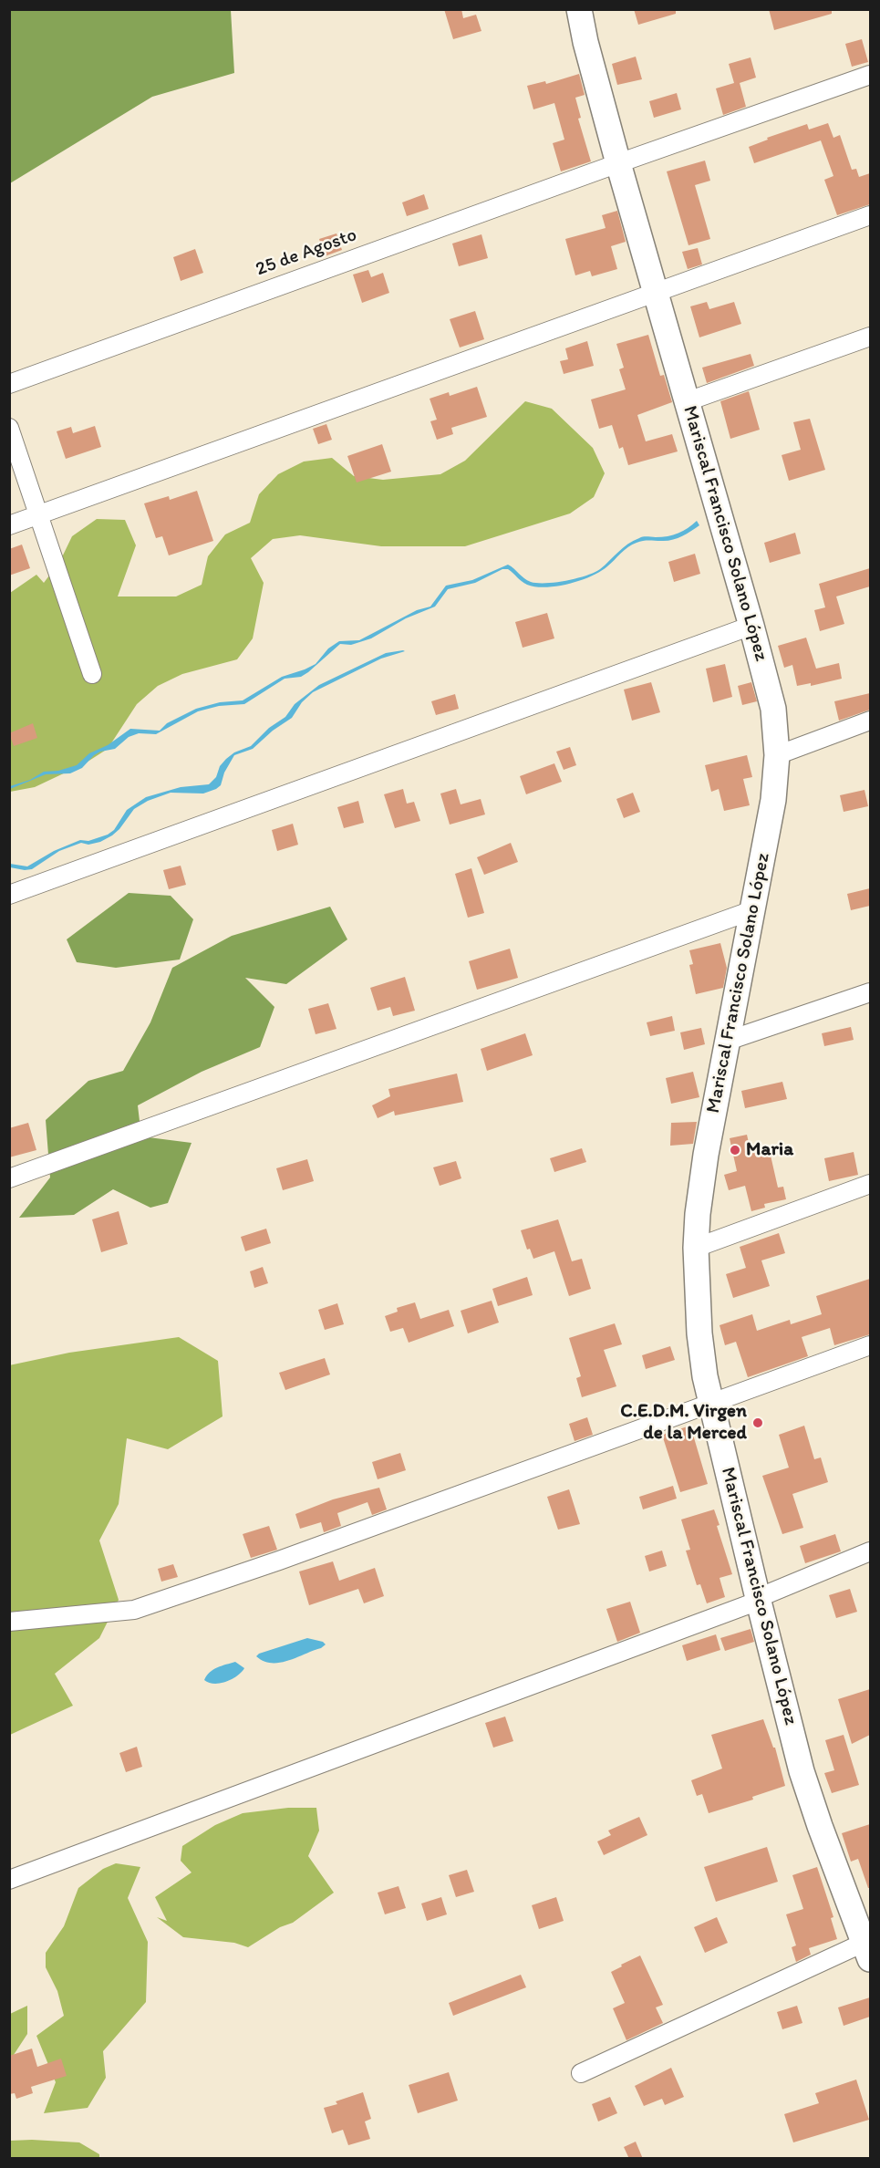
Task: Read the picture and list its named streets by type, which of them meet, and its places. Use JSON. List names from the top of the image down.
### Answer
{
  "streets": {
    "main road": ["Mariscal Francisco Solano López"],
    "street": ["25 de Agosto"]
  },
  "crossings": [
    ["25 de Agosto", "Mariscal Francisco Solano López"]
  ],
  "places": ["Maria", "C.E.D.M. Virgen de la Merced"]
}
